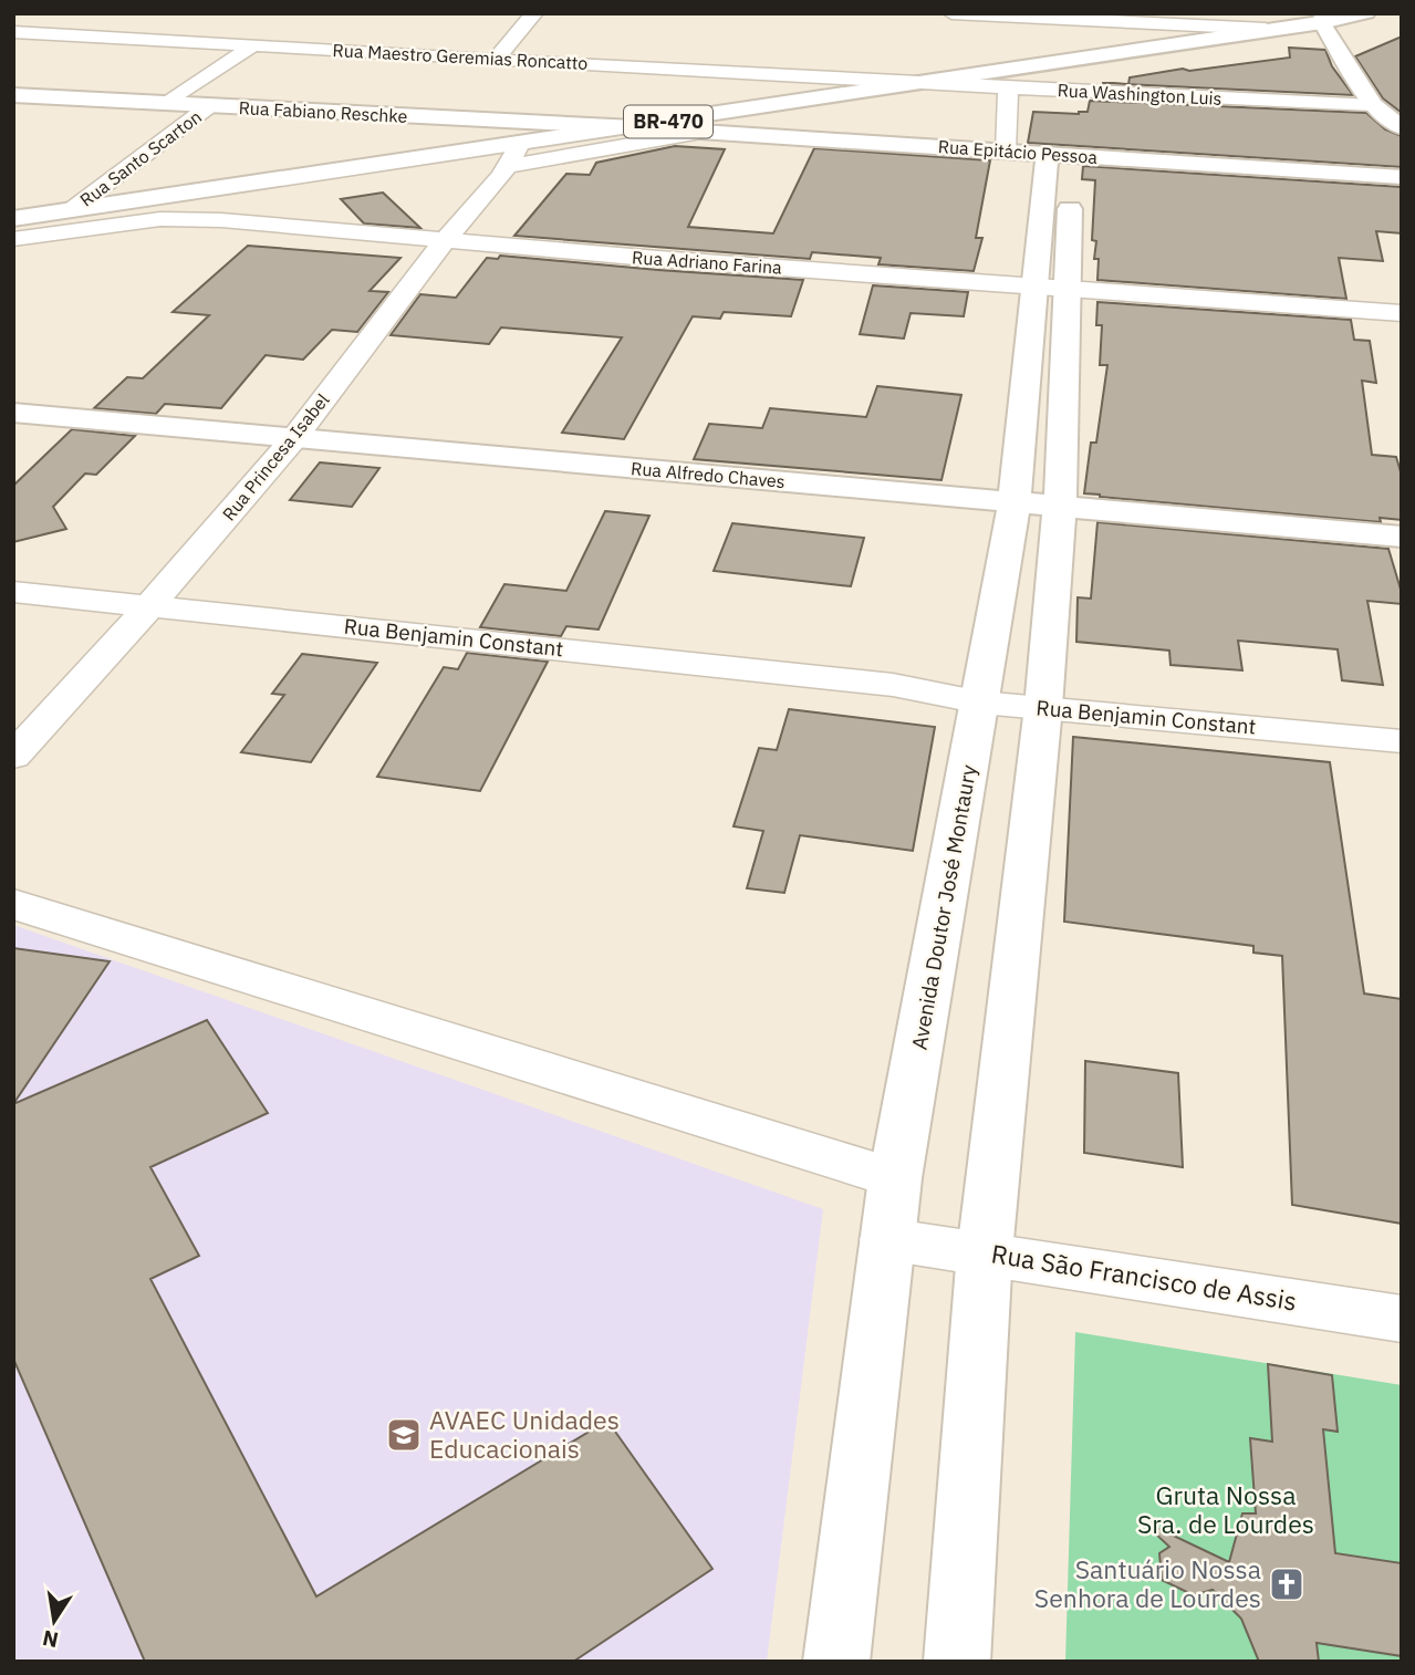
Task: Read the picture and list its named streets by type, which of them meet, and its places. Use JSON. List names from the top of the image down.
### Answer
{
  "streets": {
    "main road": [
      "Rua Fabiano Reschke",
      "BR-470",
      "Rua Epitácio Pessoa",
      "Rua Alfredo Chaves",
      "Avenida Doutor José Montaury"
    ],
    "street": [
      "Rua Maestro Geremias Roncatto",
      "Rua Washington Luis",
      "Rua Santo Scarton",
      "Rua Adriano Farina",
      "Rua Princesa Isabel",
      "Rua Benjamin Constant",
      "Rua São Francisco de Assis"
    ]
  },
  "crossings": [
    ["Rua Maestro Geremias Roncatto", "Rua Washington Luis"],
    ["Rua Maestro Geremias Roncatto", "BR-470"],
    ["Rua Washington Luis", "BR-470"],
    ["Rua Fabiano Reschke", "BR-470"],
    ["Rua Fabiano Reschke", "Rua Epitácio Pessoa"],
    ["Rua Fabiano Reschke", "Rua Santo Scarton"],
    ["BR-470", "Rua Epitácio Pessoa"],
    ["BR-470", "Rua Santo Scarton"],
    ["BR-470", "Rua Adriano Farina"],
    ["BR-470", "Rua Princesa Isabel"],
    ["Rua Epitácio Pessoa", "Avenida Doutor José Montaury"],
    ["Rua Adriano Farina", "Rua Princesa Isabel"],
    ["Rua Adriano Farina", "Avenida Doutor José Montaury"],
    ["Rua Princesa Isabel", "Rua Alfredo Chaves"],
    ["Rua Princesa Isabel", "Rua Benjamin Constant"],
    ["Rua Alfredo Chaves", "Avenida Doutor José Montaury"],
    ["Rua Benjamin Constant", "Avenida Doutor José Montaury"],
    ["Avenida Doutor José Montaury", "Rua São Francisco de Assis"]
  ],
  "parks": ["Gruta Nossa Sra. de Lourdes"],
  "places": {
    "school or university": ["AVAEC Unidades Educacionais"],
    "church": ["Santuário Nossa Senhora de Lourdes"]
  },
  "north": "bottom"
}
